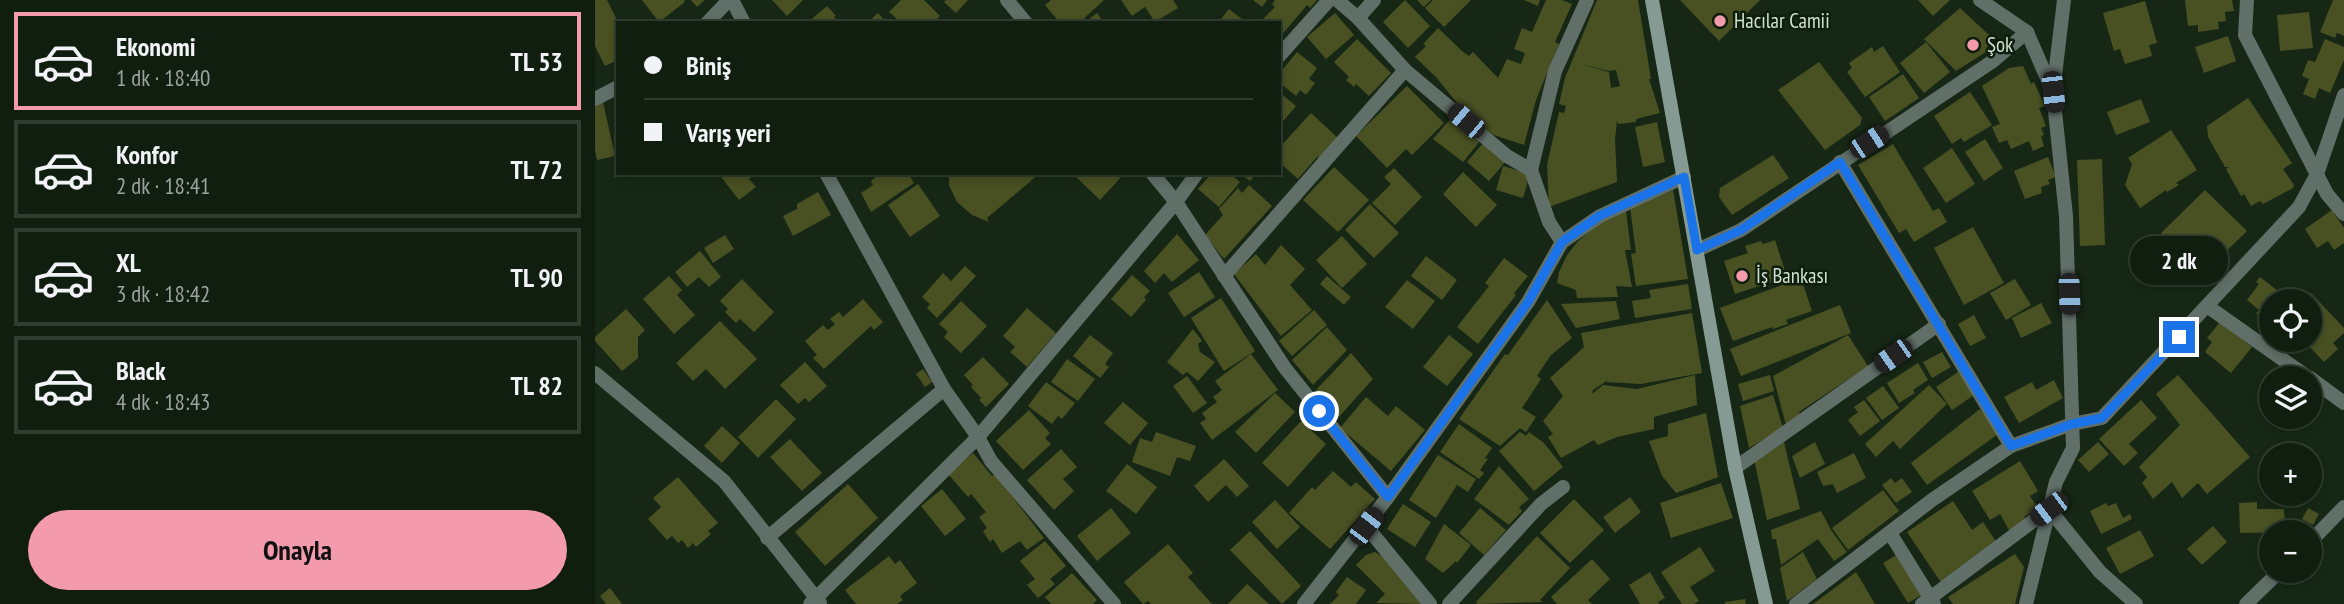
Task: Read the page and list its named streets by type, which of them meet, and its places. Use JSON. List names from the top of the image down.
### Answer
{
  "places": ["Hacılar Camii", "Şok", "İş Bankası"],
  "page": {
    "list": [
      {
        "name": "Ekonomi",
        "note": "1 dk · 18:40",
        "value": "TL 53"
      },
      {
        "name": "Konfor",
        "note": "2 dk · 18:41",
        "value": "TL 72"
      },
      {
        "name": "XL",
        "note": "3 dk · 18:42",
        "value": "TL 90"
      },
      {
        "name": "Black",
        "note": "4 dk · 18:43",
        "value": "TL 82"
      }
    ],
    "banner": ["Biniş", "Varış yeri"],
    "bubble": "2 dk",
    "map_buttons": ["+", "−"],
    "buttons": "Onayla"
  }
}
